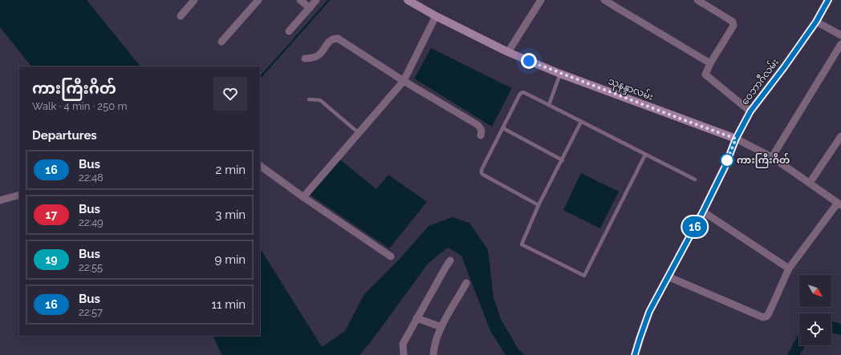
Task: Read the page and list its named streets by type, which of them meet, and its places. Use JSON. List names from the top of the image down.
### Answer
{
  "streets": {
    "main road": ["ဝေဘာဂီလမ်း", "သုနန္ဒာလမ်း"]
  },
  "crossings": [
    ["ဝေဘာဂီလမ်း", "သုနန္ဒာလမ်း"]
  ],
  "places": ["ကားကြီးဂိတ်"],
  "lines": ["bus line 16"],
  "north": "bottom right",
  "page": {
    "on_map": "16",
    "heading": [
      ["ကားကြီးဂိတ်", "Walk · 4 min · 250 m"],
      "Departures"
    ],
    "list": [
      {
        "mark": "16",
        "name": "Bus",
        "note": "22:48",
        "value": "2 min"
      },
      {
        "mark": "17",
        "name": "Bus",
        "note": "22:49",
        "value": "3 min"
      },
      {
        "mark": "19",
        "name": "Bus",
        "note": "22:55",
        "value": "9 min"
      },
      {
        "mark": "16",
        "name": "Bus",
        "note": "22:57",
        "value": "11 min"
      }
    ]
  }
}
